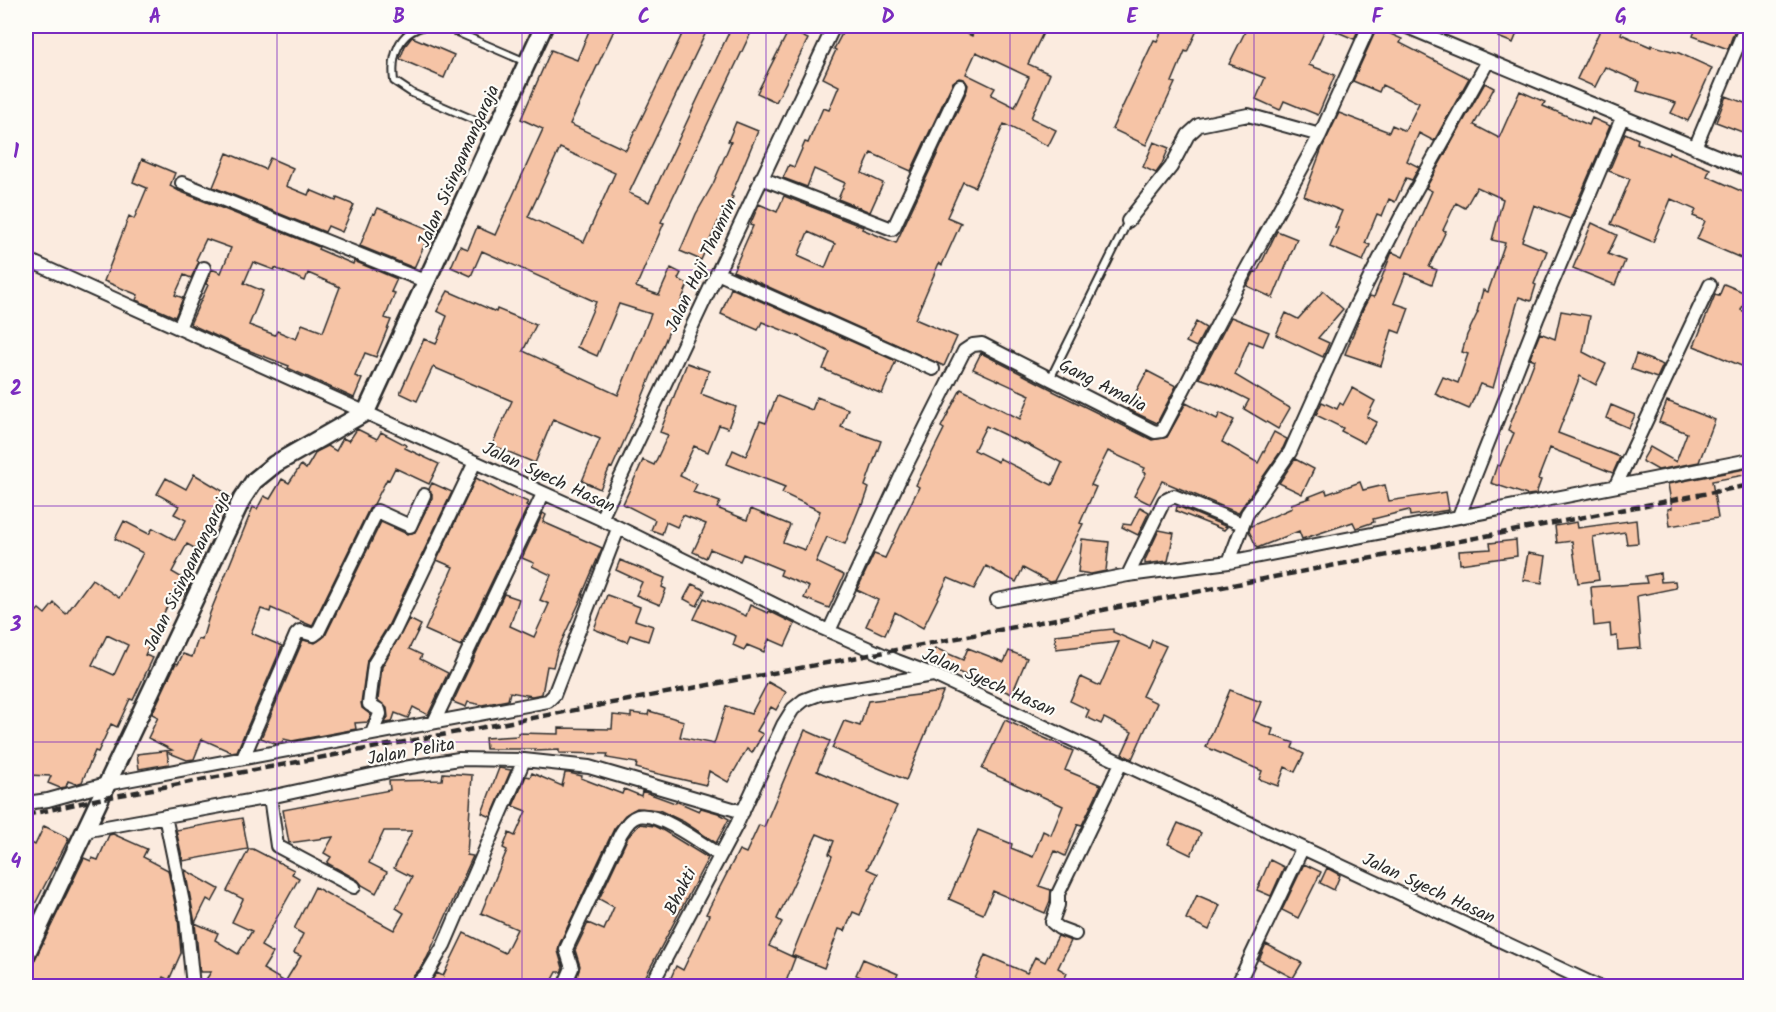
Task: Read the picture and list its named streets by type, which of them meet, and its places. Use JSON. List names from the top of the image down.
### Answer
{
  "streets": {
    "street": [
      "Jalan Sisingamangaraja",
      "Jalan Haji Thamrin",
      "Gang Amalia",
      "Jalan Syech Hasan",
      "Jalan Pelita",
      "Bhakti"
    ]
  },
  "crossings": [
    ["Jalan Sisingamangaraja", "Jalan Syech Hasan"],
    ["Jalan Sisingamangaraja", "Jalan Pelita"],
    ["Jalan Haji Thamrin", "Jalan Syech Hasan"],
    ["Gang Amalia", "Jalan Syech Hasan"],
    ["Jalan Syech Hasan", "Bhakti"],
    ["Jalan Pelita", "Bhakti"]
  ],
  "grid": {
    "columns": [
      "A",
      "B",
      "C",
      "D",
      "E",
      "F",
      "G"
    ],
    "rows": [
      "1",
      "2",
      "3",
      "4"
    ]
  }
}
